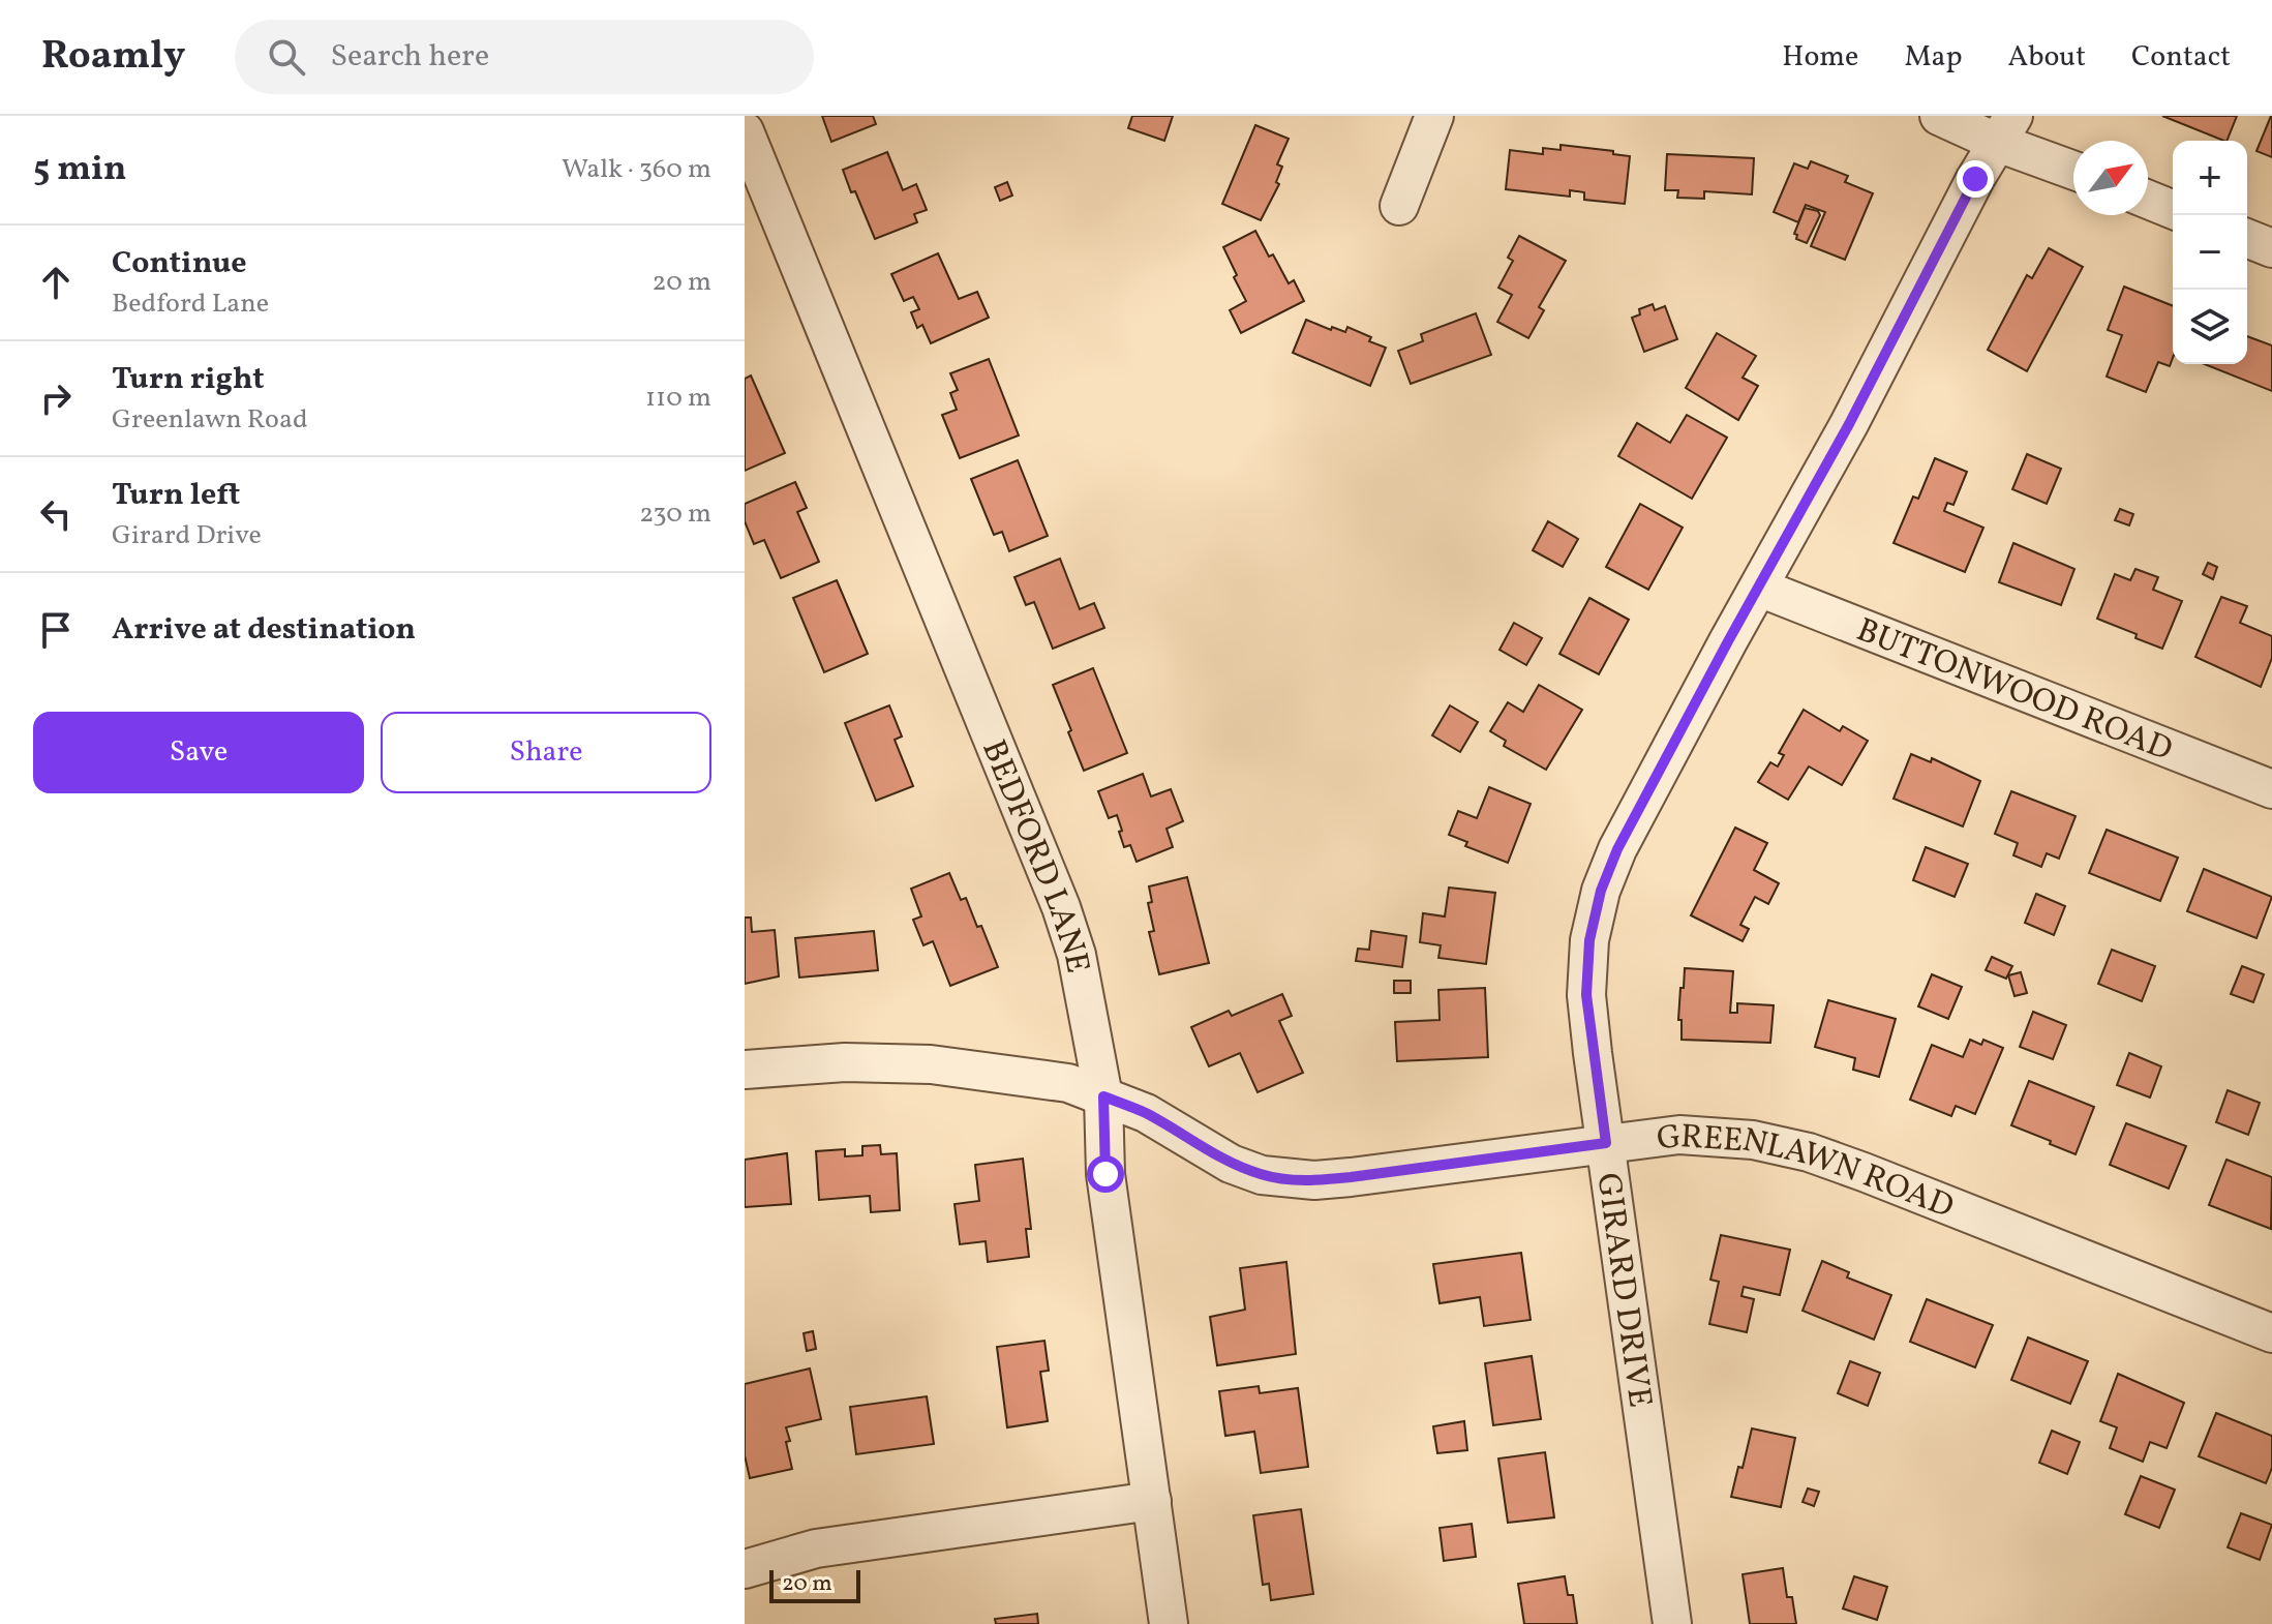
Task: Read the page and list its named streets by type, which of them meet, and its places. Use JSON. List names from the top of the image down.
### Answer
{
  "streets": {
    "street": [
      "BUTTONWOOD ROAD",
      "BEDFORD LANE",
      "GREENLAWN ROAD",
      "GIRARD DRIVE"
    ]
  },
  "crossings": [
    ["BUTTONWOOD ROAD", "GIRARD DRIVE"],
    ["BEDFORD LANE", "GREENLAWN ROAD"],
    ["GREENLAWN ROAD", "GIRARD DRIVE"]
  ],
  "scale_bar": "20 m",
  "north": "top right",
  "page": {
    "header": "Roamly",
    "search": "Search here",
    "nav": [
      "Home",
      "Map",
      "About",
      "Contact"
    ],
    "heading": ["5 min", "Walk · 360 m"],
    "map_buttons": ["+", "−"],
    "list": [
      ["Continue", "Bedford Lane", "20 m"],
      ["Turn right", "Greenlawn Road", "110 m"],
      ["Turn left", "Girard Drive", "230 m"],
      "Arrive at destination"
    ],
    "buttons": ["Save", "Share"],
    "scale": "20 m"
  }
}
